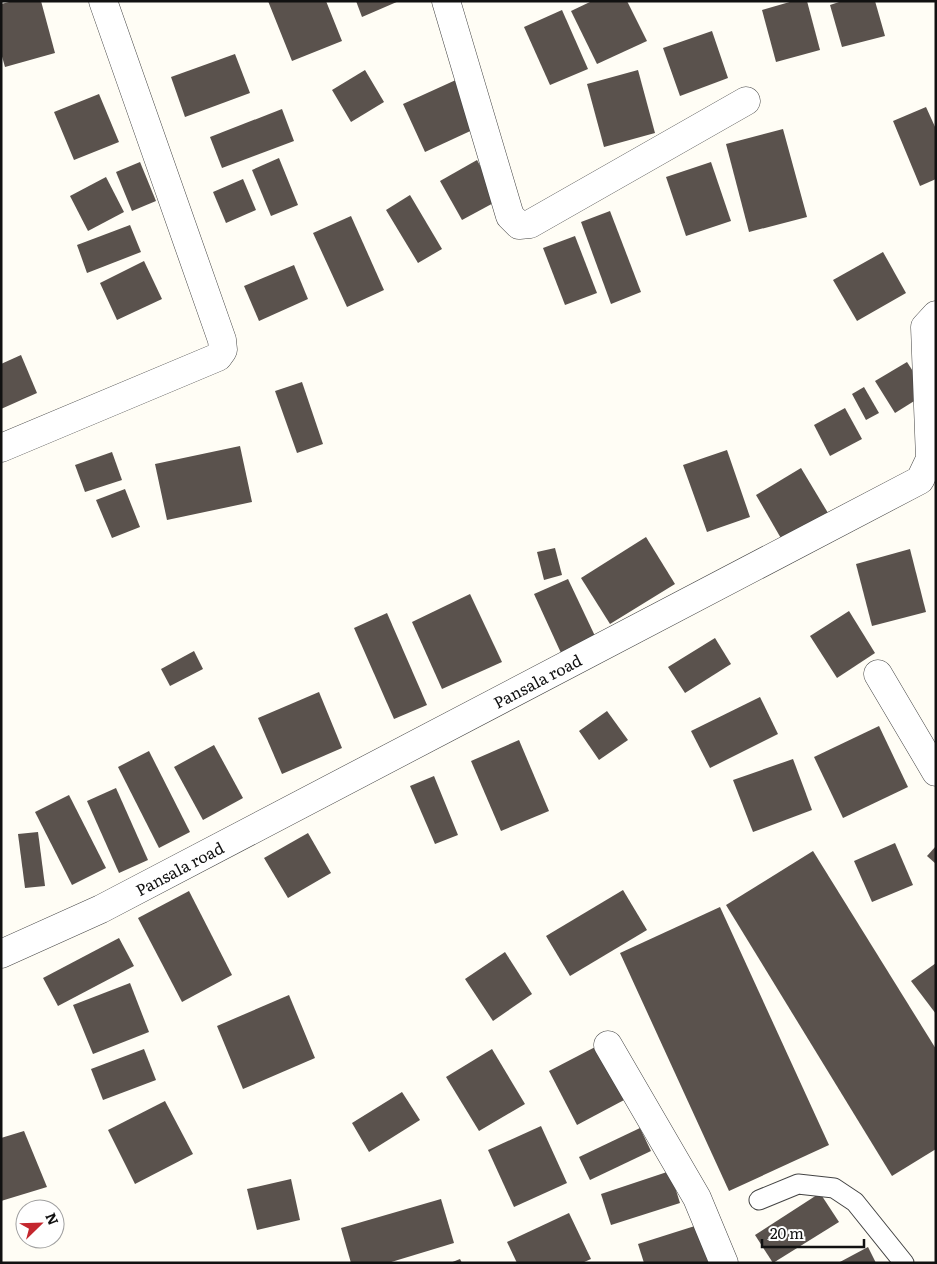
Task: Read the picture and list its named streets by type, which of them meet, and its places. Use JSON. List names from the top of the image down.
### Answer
{
  "streets": {
    "street": ["Pansala road"]
  },
  "scale_bar": "20 m",
  "north": "top right"
}
